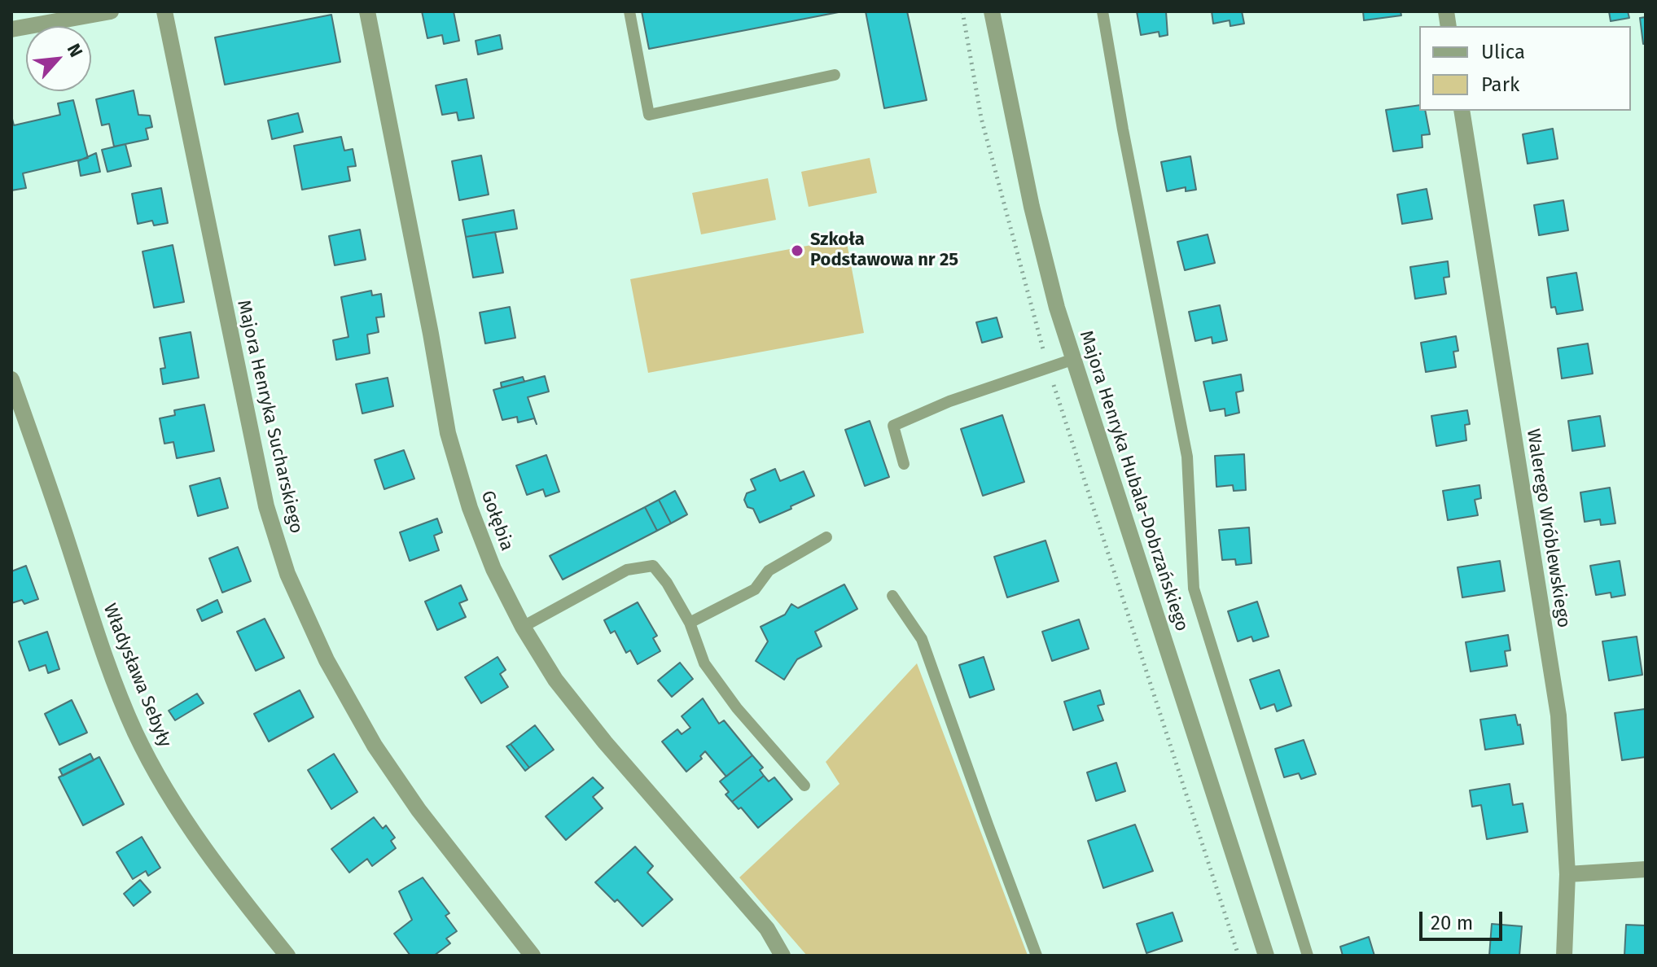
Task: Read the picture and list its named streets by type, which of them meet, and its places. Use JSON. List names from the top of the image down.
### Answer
{
  "streets": {
    "street": [
      "Majora Henryka Sucharskiego",
      "Majora Henryka Hubala-Dobrzańskiego",
      "Gołębia",
      "Walerego Wróblewskiego",
      "Władysława Sebyły"
    ]
  },
  "places": ["Szkoła Podstawowa nr 25"],
  "legend": ["Ulica", "Park"],
  "scale_bar": "20 m",
  "north": "top right"
}
